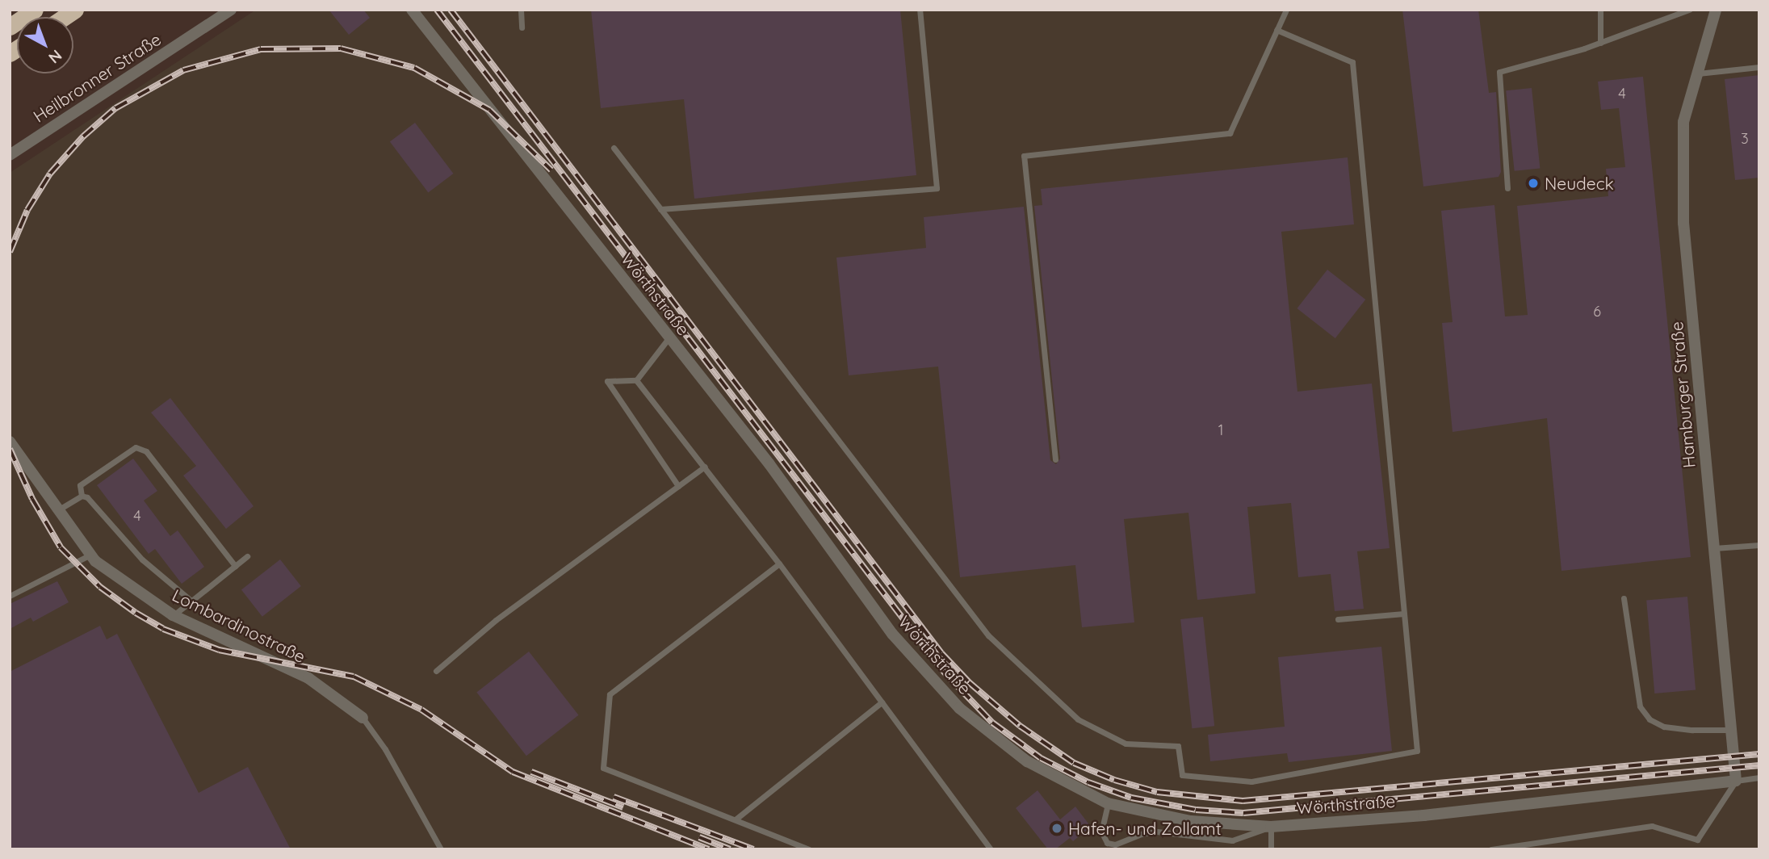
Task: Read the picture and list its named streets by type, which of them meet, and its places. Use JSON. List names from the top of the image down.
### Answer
{
  "streets": {
    "street": [
      "Heilbronner Straße",
      "Wörthstraße",
      "Hamburger Straße",
      "Lombardinostraße"
    ]
  },
  "crossings": [
    ["Wörthstraße", "Hamburger Straße"]
  ],
  "places": ["Neudeck", "Hafen- und Zollamt"],
  "house_numbers": [
    "4",
    "3",
    "6",
    "1",
    "4"
  ],
  "north": "bottom right"
}
